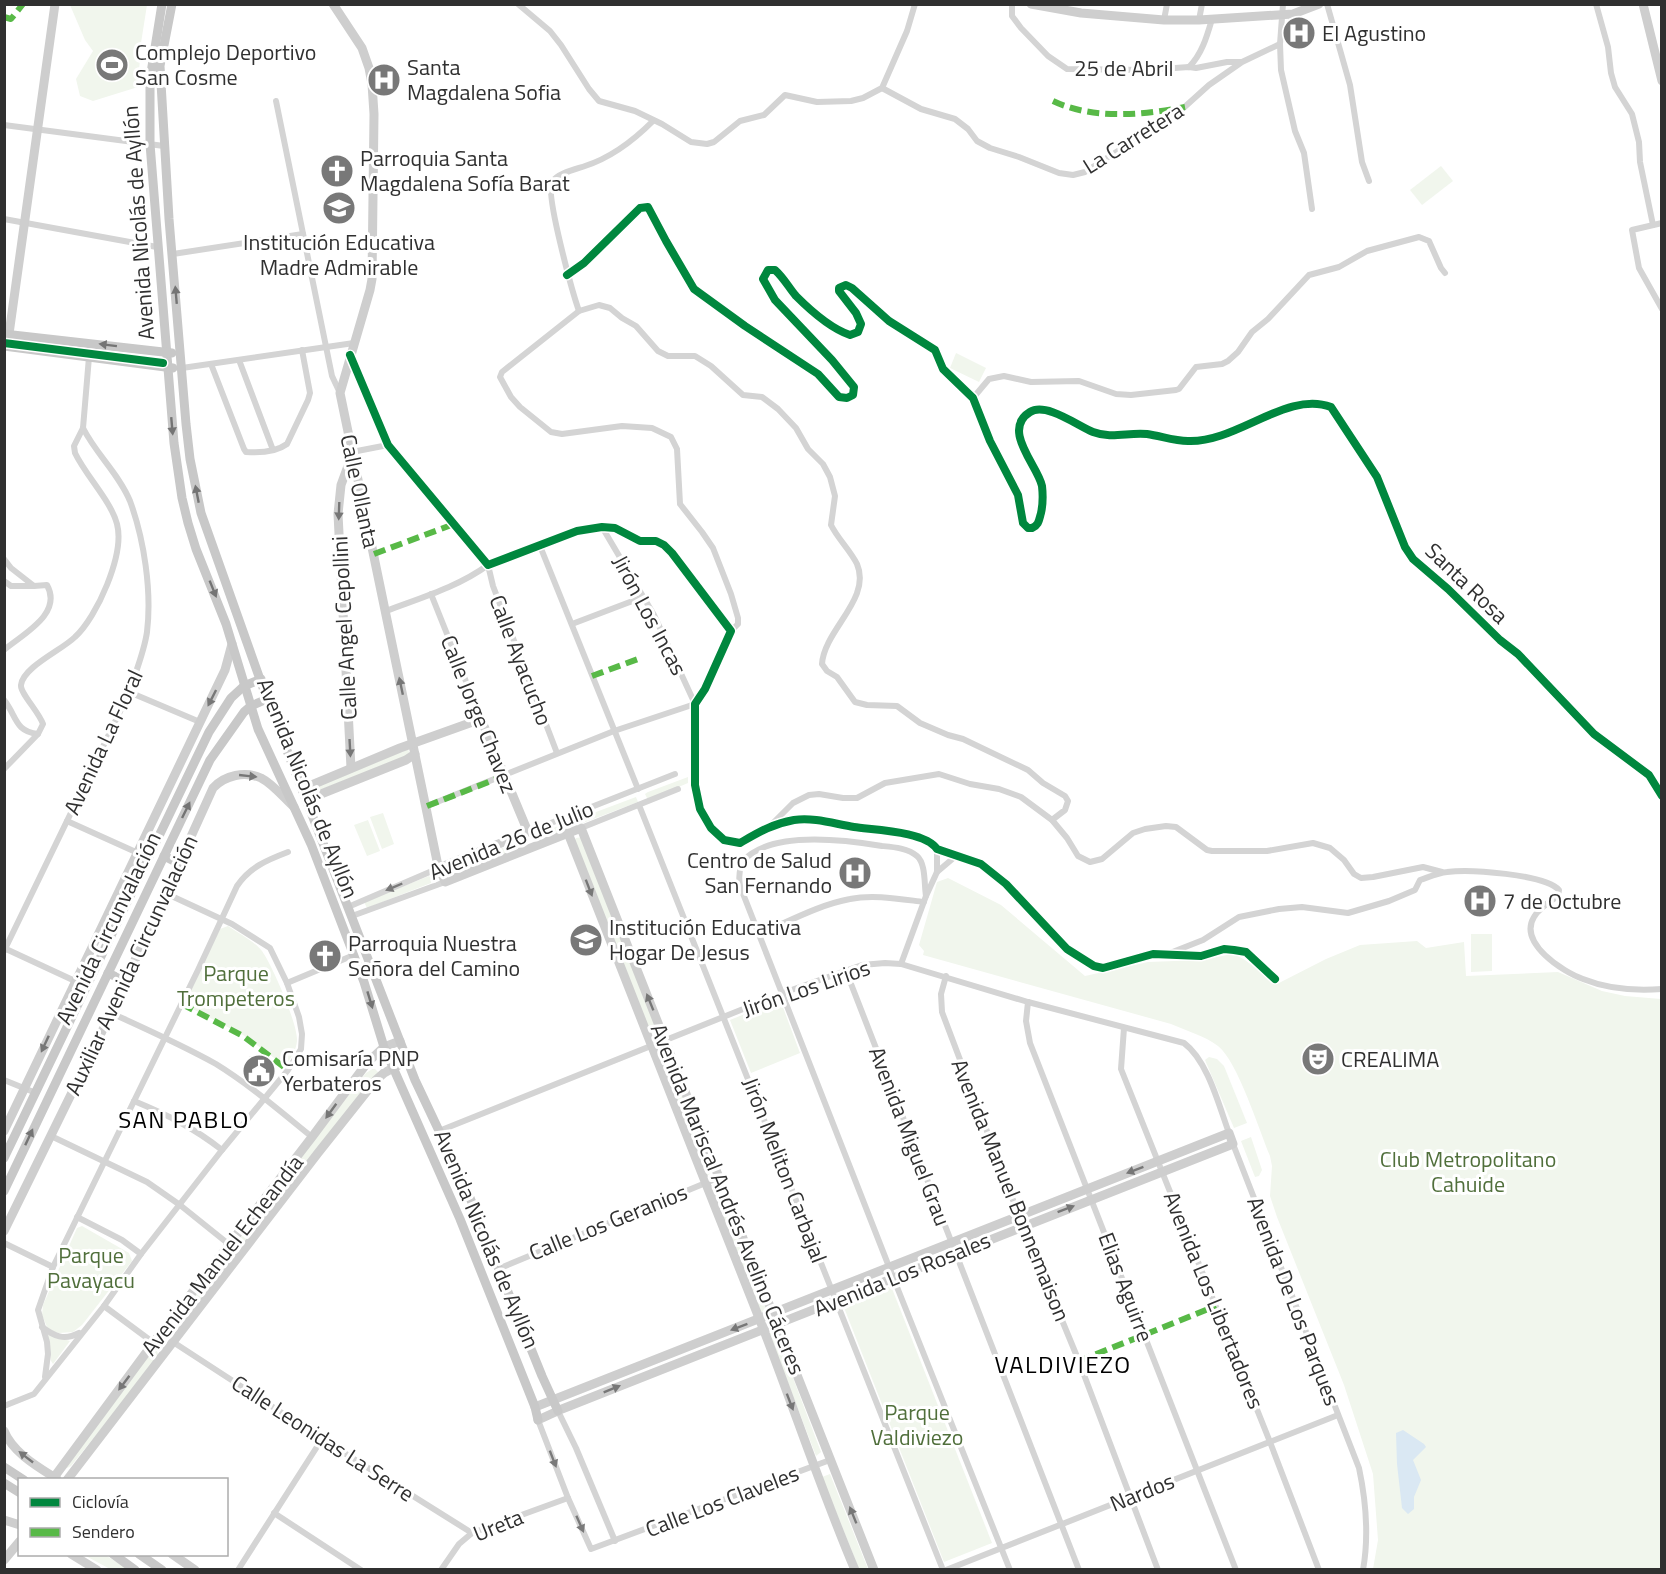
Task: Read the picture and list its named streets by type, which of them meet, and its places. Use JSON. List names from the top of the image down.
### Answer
{
  "streets": {
    "main road": ["Avenida Nicolás de Ayllón", "Avenida Circunvalación"],
    "street": [
      "25 de Abril",
      "La Carretera",
      "Calle Ollanta",
      "Santa Rosa",
      "Jirón Los Incas",
      "Calle Angel Cepollini",
      "Calle Ayacucho",
      "Calle Jorge Chavez",
      "Avenida La Floral",
      "Avenida 26 de Julio",
      "Auxiliar Avenida Circunvalación",
      "Jirón Los Lirios",
      "Avenida Miguel Grau",
      "Jirón Meliton Carbajal",
      "Avenida Manuel Bonnemaison",
      "Avenida Mariscal Andrés Avelino Cáceres",
      "Calle Los Geranios",
      "Avenida Manuel Echeandía",
      "Avenida Los Rosales",
      "Elias Aguirre",
      "Avenida Los Libertadores",
      "Avenida De Los Parques",
      "Calle Leonidas La Serre",
      "Nardos",
      "Calle Los Claveles",
      "Ureta"
    ]
  },
  "crossings": [
    ["25 de Abril", "La Carretera"],
    ["Avenida Nicolás de Ayllón", "Avenida 26 de Julio"],
    ["Avenida Nicolás de Ayllón", "Avenida Circunvalación"],
    ["Avenida Nicolás de Ayllón", "Auxiliar Avenida Circunvalación"],
    ["Avenida Nicolás de Ayllón", "Jirón Los Lirios"],
    ["Avenida Nicolás de Ayllón", "Calle Los Geranios"],
    ["Avenida Nicolás de Ayllón", "Avenida Manuel Echeandía"],
    ["Avenida Nicolás de Ayllón", "Avenida Los Rosales"],
    ["Avenida Nicolás de Ayllón", "Calle Los Claveles"],
    ["Avenida Nicolás de Ayllón", "Ureta"],
    ["Calle Ollanta", "Calle Angel Cepollini"],
    ["Calle Ollanta", "Avenida 26 de Julio"],
    ["Calle Jorge Chavez", "Avenida 26 de Julio"],
    ["Avenida 26 de Julio", "Jirón Meliton Carbajal"],
    ["Avenida 26 de Julio", "Avenida Mariscal Andrés Avelino Cáceres"],
    ["Jirón Los Lirios", "Avenida Miguel Grau"],
    ["Jirón Los Lirios", "Jirón Meliton Carbajal"],
    ["Jirón Los Lirios", "Avenida Manuel Bonnemaison"],
    ["Jirón Los Lirios", "Avenida Mariscal Andrés Avelino Cáceres"],
    ["Jirón Los Lirios", "Elias Aguirre"],
    ["Jirón Los Lirios", "Avenida Los Libertadores"],
    ["Jirón Los Lirios", "Avenida De Los Parques"],
    ["Avenida Miguel Grau", "Avenida Los Rosales"],
    ["Avenida Miguel Grau", "Nardos"],
    ["Jirón Meliton Carbajal", "Avenida Los Rosales"],
    ["Jirón Meliton Carbajal", "Nardos"],
    ["Avenida Manuel Bonnemaison", "Avenida Los Rosales"],
    ["Avenida Manuel Bonnemaison", "Nardos"],
    ["Avenida Mariscal Andrés Avelino Cáceres", "Calle Los Geranios"],
    ["Avenida Mariscal Andrés Avelino Cáceres", "Avenida Los Rosales"],
    ["Avenida Mariscal Andrés Avelino Cáceres", "Calle Los Claveles"],
    ["Avenida Manuel Echeandía", "Calle Leonidas La Serre"],
    ["Avenida Los Rosales", "Elias Aguirre"],
    ["Avenida Los Rosales", "Avenida Los Libertadores"],
    ["Avenida Los Rosales", "Avenida De Los Parques"],
    ["Elias Aguirre", "Nardos"],
    ["Avenida Los Libertadores", "Nardos"],
    ["Avenida De Los Parques", "Nardos"],
    ["Calle Leonidas La Serre", "Ureta"]
  ],
  "one_way": ["Calle Angel Cepollini"],
  "districts": ["SAN PABLO", "VALDIVIEZO"],
  "parks": [
    "Parque Trompeteros",
    "Club Metropolitano Cahuide",
    "Parque Pavayacu",
    "Parque Valdiviezo"
  ],
  "places": {
    "hospital": [
      "El Agustino",
      "Santa Magdalena Sofia",
      "Centro de Salud San Fernando",
      "7 de Octubre"
    ],
    "sports": ["Complejo Deportivo San Cosme"],
    "church": ["Parroquia Santa Magdalena Sofía Barat", "Parroquia Nuestra Señora del Camino"],
    "school or university": ["Institución Educativa Madre Admirable", "Institución Educativa Hogar De Jesus"],
    "theatre": ["CREALIMA"],
    "public building": ["Comisaría PNP Yerbateros"]
  },
  "legend": ["Ciclovía", "Sendero"]
}
